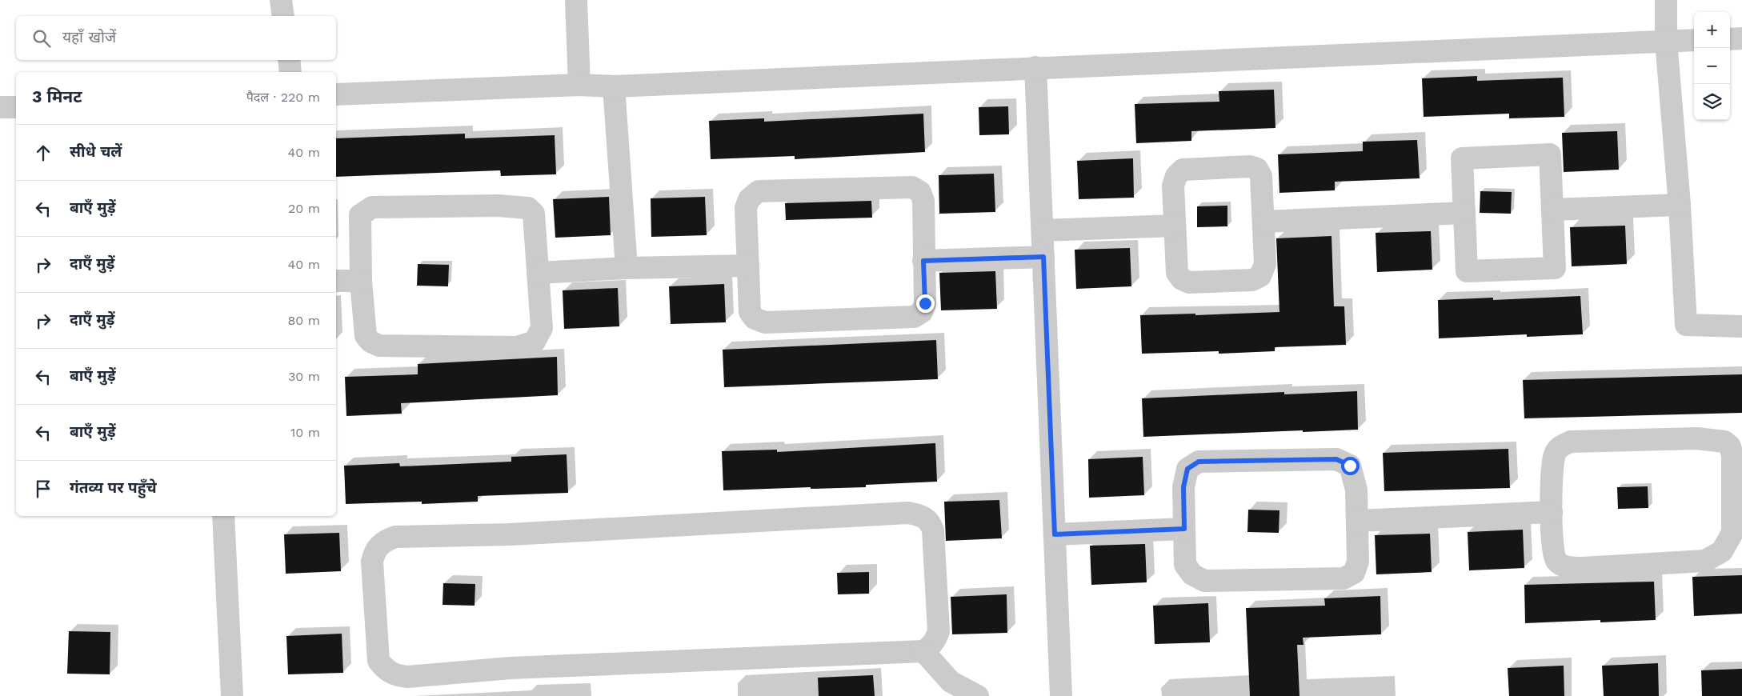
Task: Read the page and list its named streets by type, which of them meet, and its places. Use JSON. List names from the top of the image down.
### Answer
{
  "page": {
    "map_buttons": ["+", "−"],
    "search": "यहाँ खोजें",
    "heading": ["3 मिनट", "पैदल · 220 m"],
    "list": [
      ["सीधे चलें", "40 m"],
      ["बाएँ मुड़ें", "20 m"],
      ["दाएँ मुड़ें", "40 m"],
      ["दाएँ मुड़ें", "80 m"],
      ["बाएँ मुड़ें", "30 m"],
      ["बाएँ मुड़ें", "10 m"],
      "गंतव्य पर पहुँचे"
    ]
  }
}
